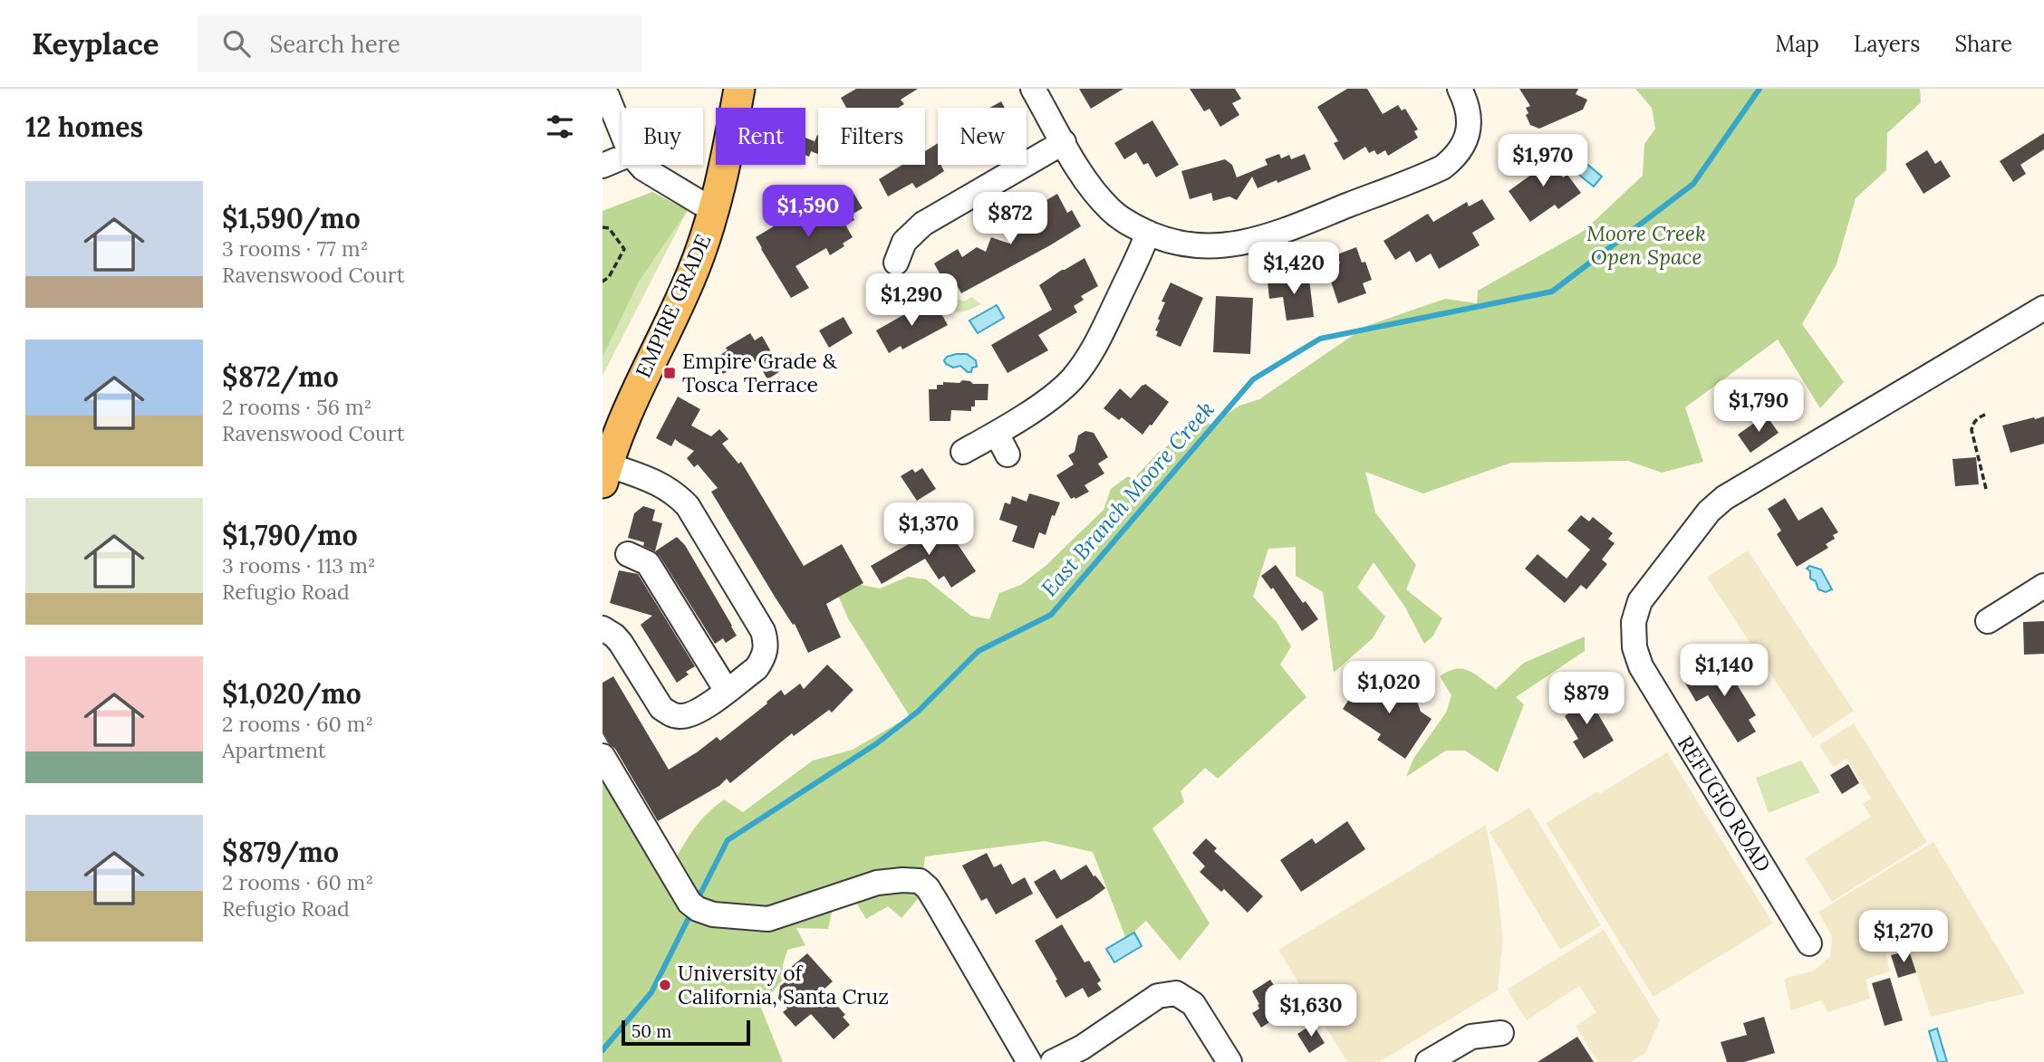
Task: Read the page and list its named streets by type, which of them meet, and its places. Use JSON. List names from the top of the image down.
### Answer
{
  "streets": {
    "main road": ["EMPIRE GRADE"],
    "street": ["REFUGIO ROAD"]
  },
  "water": ["East Branch Moore Creek"],
  "parks": ["Moore Creek Open Space"],
  "places": {
    "transit": ["Empire Grade & Tosca Terrace"],
    "other": ["University of California, Santa Cruz"]
  },
  "scale_bar": "50 m",
  "page": {
    "header": "Keyplace",
    "search": "Search here",
    "nav": ["Map", "Layers", "Share"],
    "heading": "12 homes",
    "chip": [
      "Buy",
      "Rent",
      "Filters",
      "New"
    ],
    "price": [
      "$1,970",
      "$1,590",
      "$872",
      "$1,420",
      "$1,290",
      "$1,790",
      "$1,370",
      "$1,140",
      "$1,020",
      "$879",
      "$1,270",
      "$1,630"
    ],
    "list": [
      {
        "name": "$1,590/mo",
        "note": "3 rooms · 77 m² · Ravenswood Court"
      },
      {
        "name": "$872/mo",
        "note": "2 rooms · 56 m² · Ravenswood Court"
      },
      {
        "name": "$1,790/mo",
        "note": "3 rooms · 113 m² · Refugio Road"
      },
      {
        "name": "$1,020/mo",
        "note": "2 rooms · 60 m² · Apartment"
      },
      {
        "name": "$879/mo",
        "note": "2 rooms · 60 m² · Refugio Road"
      }
    ],
    "scale": "50 m"
  }
}
